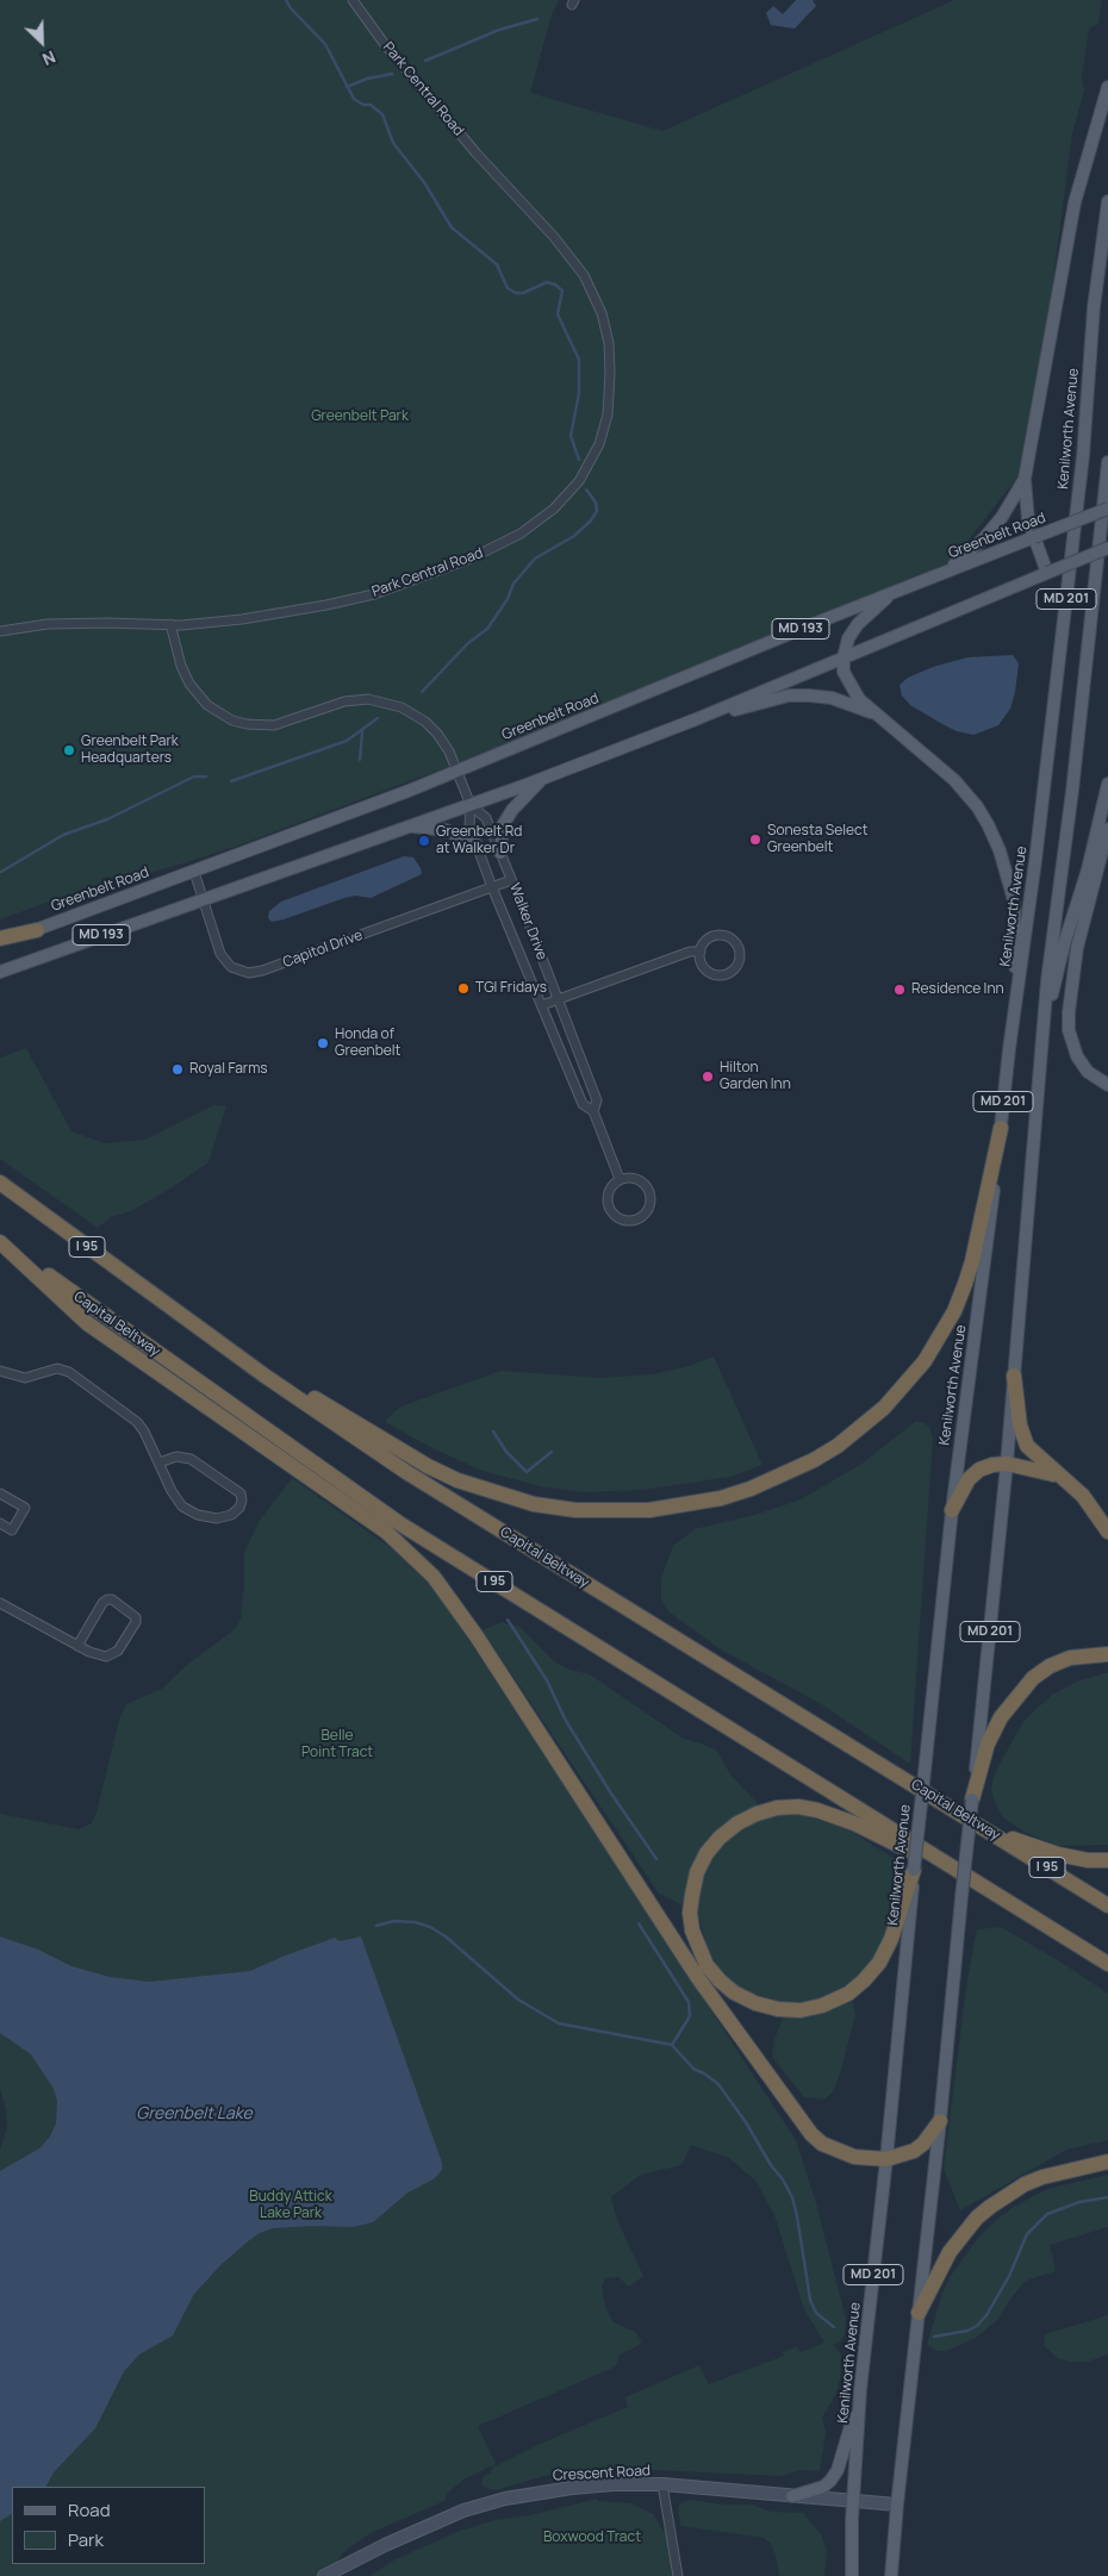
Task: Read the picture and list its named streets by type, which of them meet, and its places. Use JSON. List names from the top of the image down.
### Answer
{
  "streets": {
    "highway": ["I 95", "Capital Beltway"],
    "main road": [
      "Kenilworth Avenue",
      "Greenbelt Road",
      "MD 201",
      "MD 193"
    ],
    "street": [
      "Park Central Road",
      "Walker Drive",
      "Capitol Drive",
      "Crescent Road"
    ]
  },
  "crossings": [
    ["Park Central Road", "Walker Drive"],
    ["Kenilworth Avenue", "Crescent Road"],
    ["Greenbelt Road", "Walker Drive"],
    ["Greenbelt Road", "Capitol Drive"],
    ["MD 201", "Crescent Road"],
    ["MD 193", "Walker Drive"],
    ["MD 193", "Capitol Drive"],
    ["Walker Drive", "Capitol Drive"]
  ],
  "water": ["Greenbelt Lake"],
  "parks": [
    "Greenbelt Park",
    "Belle Point Tract",
    "Buddy Attick Lake Park",
    "Boxwood Tract"
  ],
  "places": [
    "Greenbelt Park Headquarters",
    "Sonesta Select Greenbelt",
    "Greenbelt Rd at Walker Dr",
    "TGI Fridays",
    "Residence Inn",
    "Honda of Greenbelt",
    "Royal Farms",
    "Hilton Garden Inn"
  ],
  "legend": ["Road", "Park"],
  "north": "bottom right"
}
